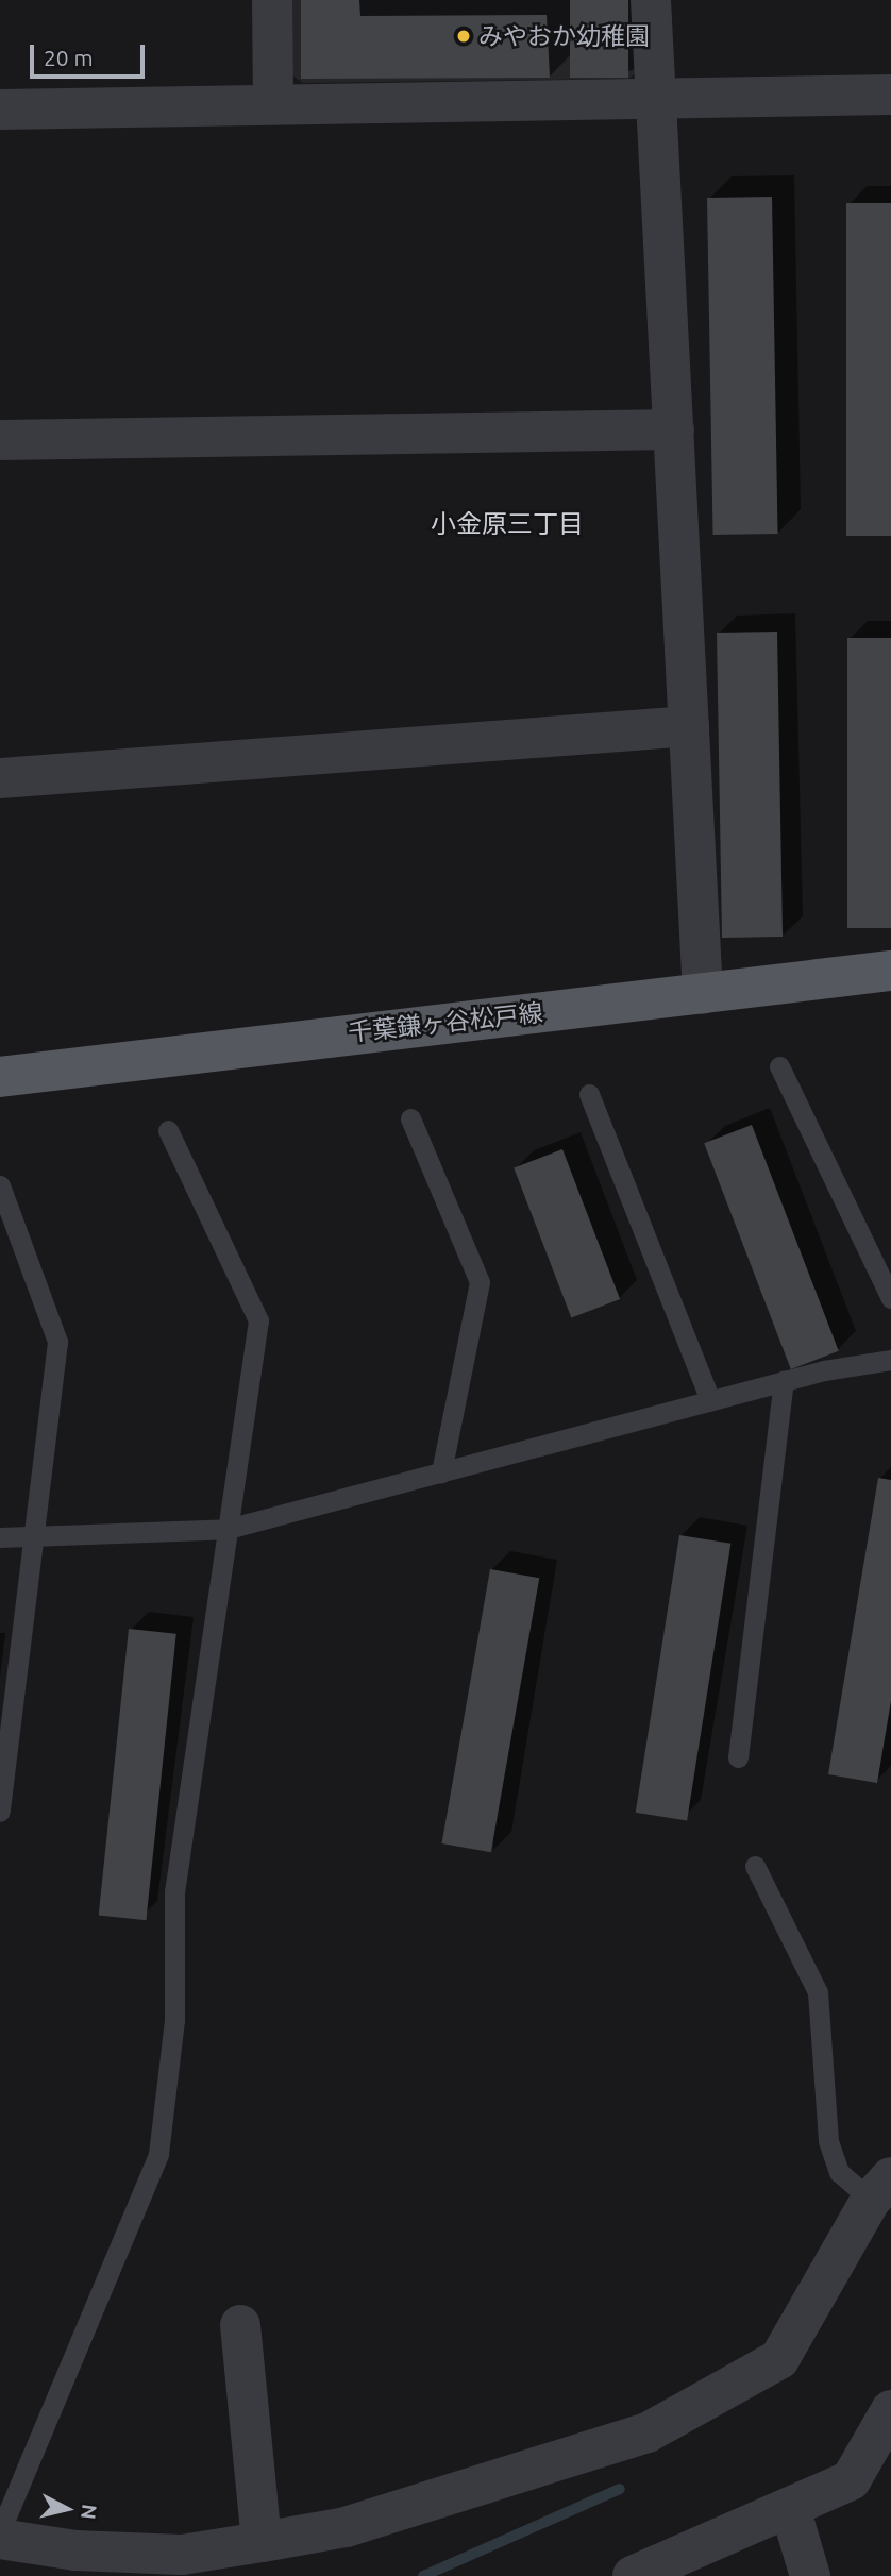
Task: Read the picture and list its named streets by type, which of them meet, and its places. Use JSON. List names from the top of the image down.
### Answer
{
  "streets": {
    "main road": ["千葉鎌ヶ谷松戸線"]
  },
  "districts": ["小金原三丁目"],
  "places": ["みやおか幼稚園"],
  "scale_bar": "20 m",
  "north": "right"
}
